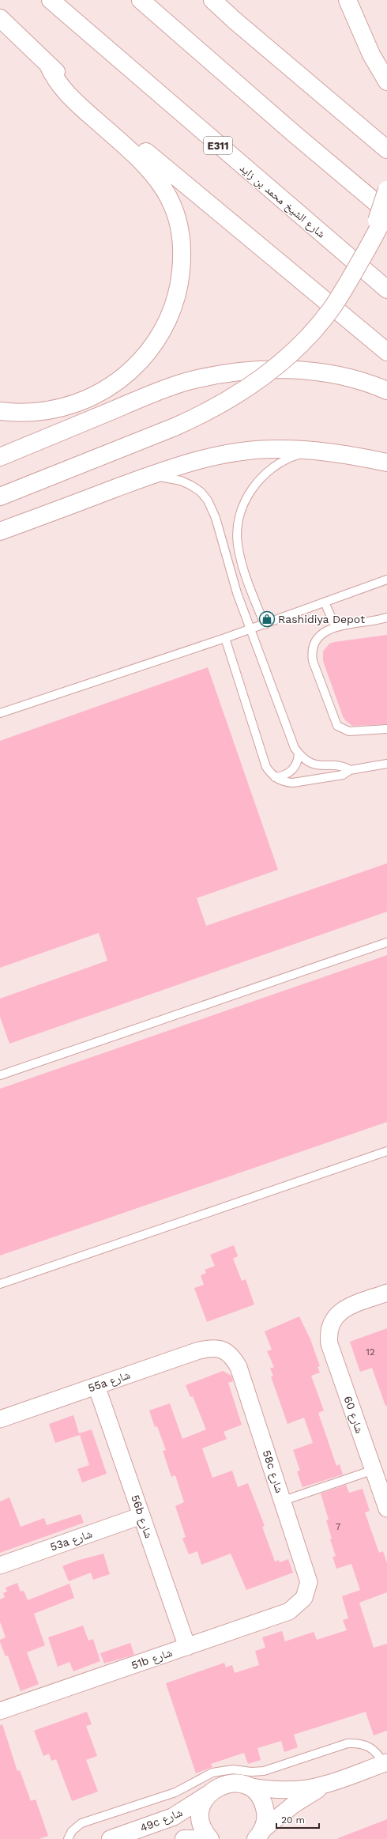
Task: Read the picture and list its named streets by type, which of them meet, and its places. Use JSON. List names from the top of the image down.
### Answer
{
  "streets": {
    "main road": ["E311", "شارع الشيخ محمد بن زايد", "49c شارع"],
    "street": [
      "55a شارع",
      "شارع 60",
      "58c شارع",
      "56b شارع",
      "53a شارع",
      "51b شارع"
    ]
  },
  "crossings": [
    ["55a شارع", "58c شارع"],
    ["55a شارع", "56b شارع"],
    ["58c شارع", "51b شارع"],
    ["56b شارع", "53a شارع"],
    ["56b شارع", "51b شارع"]
  ],
  "places": {
    "shop": ["Rashidiya Depot"]
  },
  "house_numbers": ["12", "7"],
  "scale_bar": "20 m"
}
